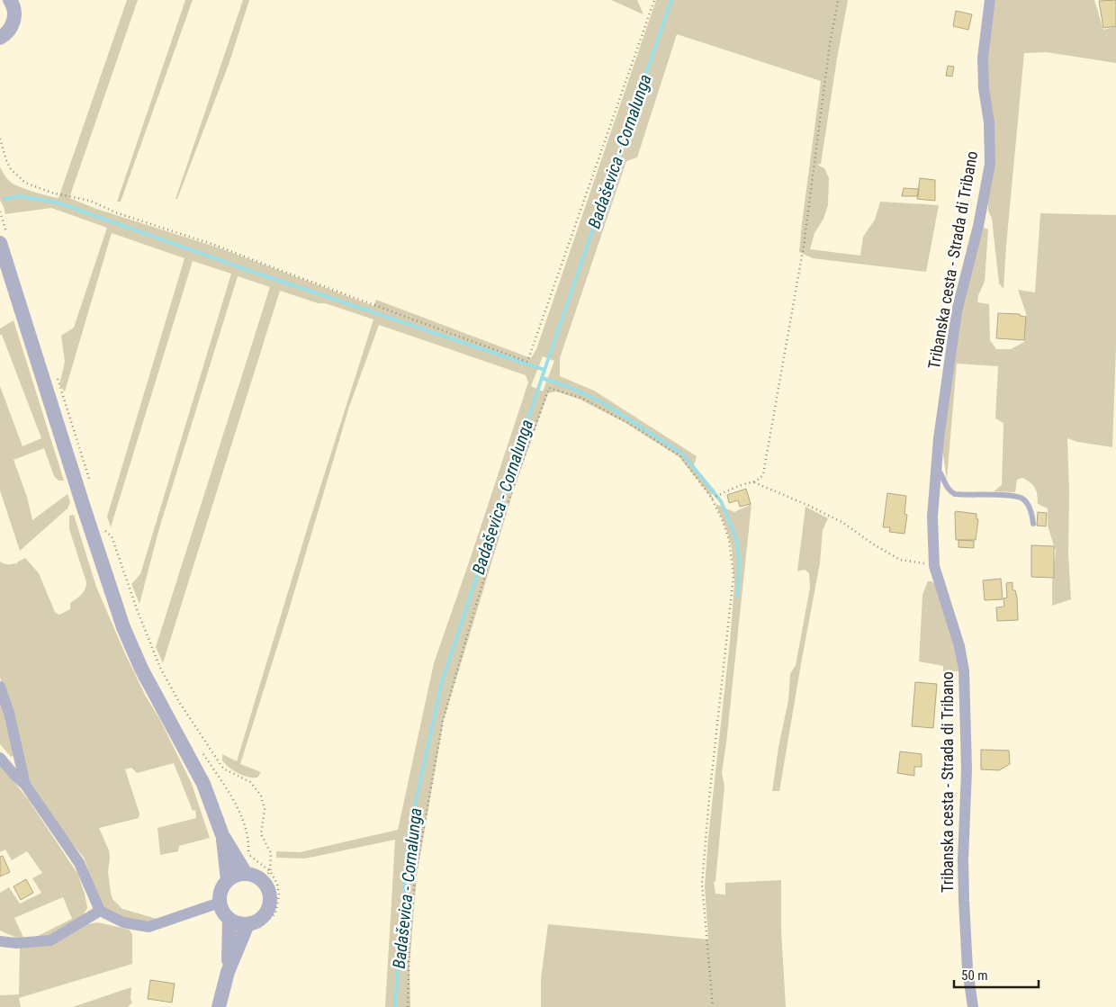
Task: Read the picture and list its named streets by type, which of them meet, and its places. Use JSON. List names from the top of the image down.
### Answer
{
  "streets": {
    "street": ["Tribanska cesta - Strada di Tribano"]
  },
  "water": ["Badaševica - Cornalunga"],
  "scale_bar": "50 m"
}
